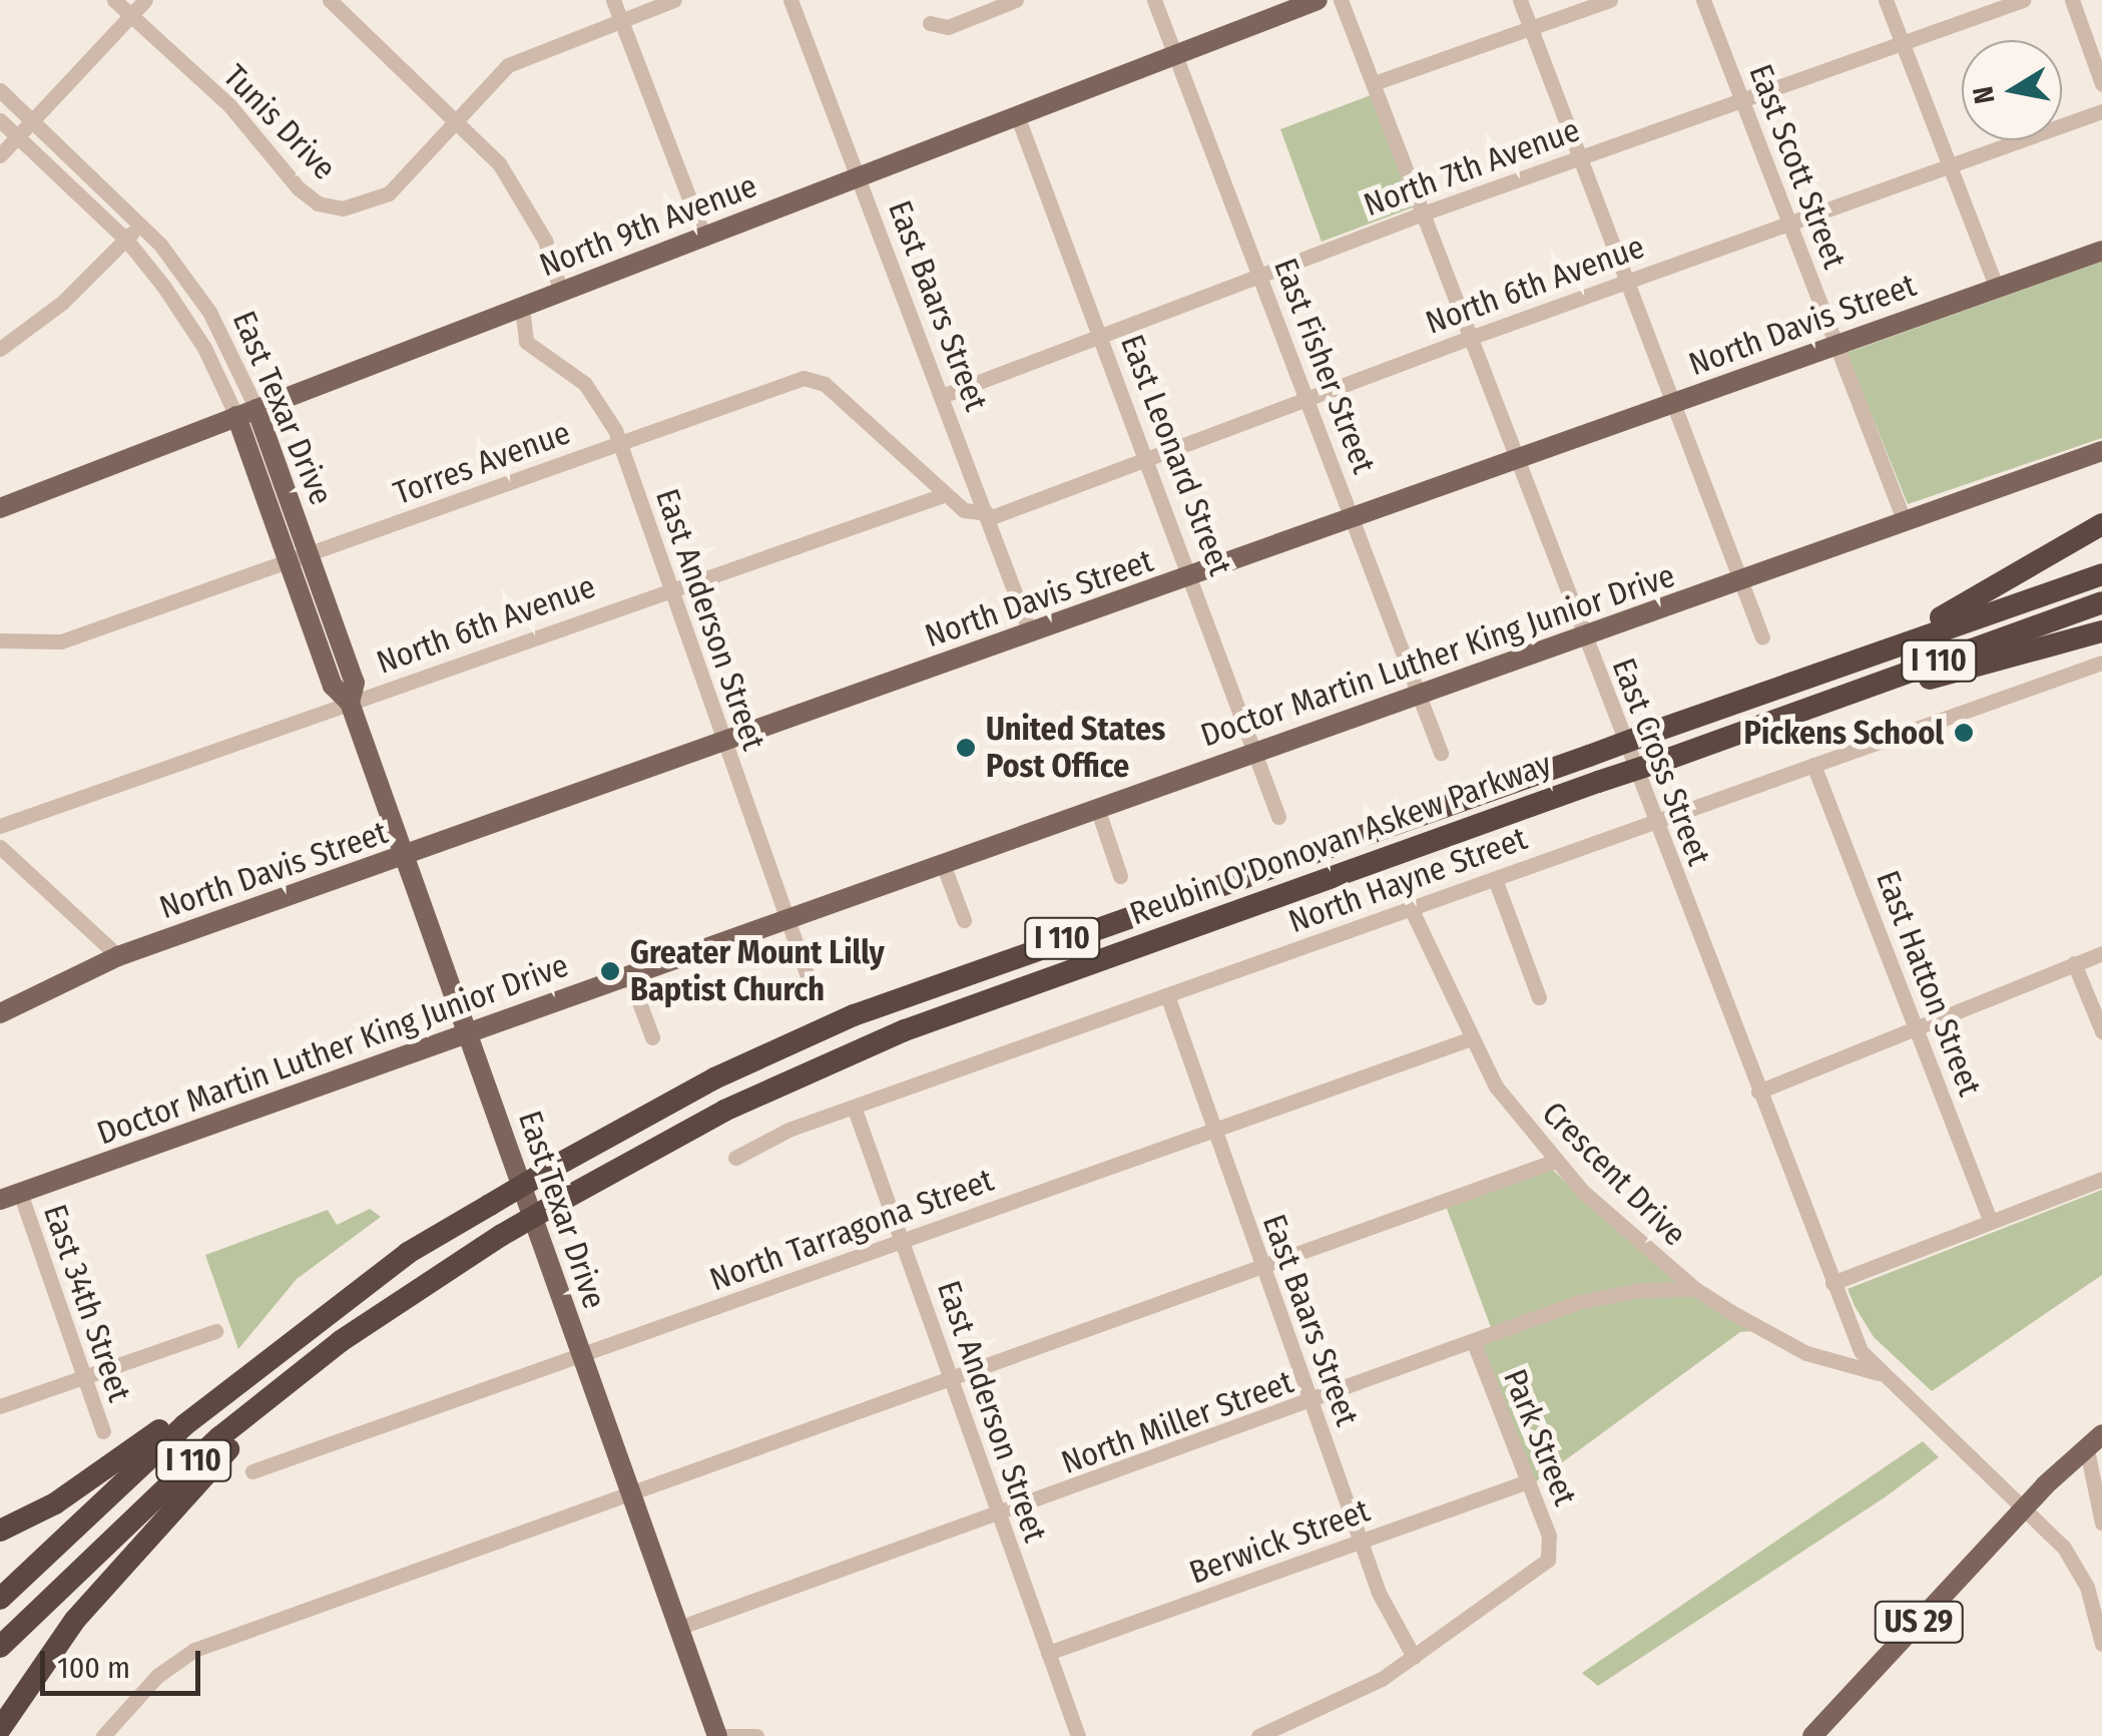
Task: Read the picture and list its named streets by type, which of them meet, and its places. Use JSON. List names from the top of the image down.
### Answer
{
  "streets": {
    "highway": ["I 110", "Reubin O'Donovan Askew Parkway"],
    "main road": [
      "North 9th Avenue",
      "North Davis Street",
      "East Texar Drive",
      "Doctor Martin Luther King Junior Drive",
      "US 29"
    ],
    "street": [
      "Tunis Drive",
      "East Scott Street",
      "North 7th Avenue",
      "North 6th Avenue",
      "East Baars Street",
      "East Fisher Street",
      "East Leonard Street",
      "Torres Avenue",
      "East Anderson Street",
      "East Cross Street",
      "North Hayne Street",
      "East Hatton Street",
      "Crescent Drive",
      "North Tarragona Street",
      "East 34th Street",
      "North Miller Street",
      "Park Street",
      "Berwick Street"
    ]
  },
  "crossings": [
    ["East Scott Street", "North 7th Avenue"],
    ["East Scott Street", "North 6th Avenue"],
    ["East Scott Street", "North Davis Street"],
    ["East Scott Street", "Doctor Martin Luther King Junior Drive"],
    ["North 7th Avenue", "East Baars Street"],
    ["North 7th Avenue", "East Fisher Street"],
    ["North 7th Avenue", "East Leonard Street"],
    ["North 7th Avenue", "East Cross Street"],
    ["North 9th Avenue", "East Baars Street"],
    ["North 9th Avenue", "East Fisher Street"],
    ["North 9th Avenue", "East Texar Drive"],
    ["North 9th Avenue", "East Leonard Street"],
    ["North 9th Avenue", "East Anderson Street"],
    ["North 6th Avenue", "East Baars Street"],
    ["North 6th Avenue", "East Fisher Street"],
    ["North 6th Avenue", "East Texar Drive"],
    ["North 6th Avenue", "East Leonard Street"],
    ["North 6th Avenue", "Torres Avenue"],
    ["North 6th Avenue", "East Anderson Street"],
    ["North 6th Avenue", "East Cross Street"],
    ["East Baars Street", "North Davis Street"],
    ["East Baars Street", "North Hayne Street"],
    ["East Baars Street", "North Tarragona Street"],
    ["East Baars Street", "North Miller Street"],
    ["East Baars Street", "Park Street"],
    ["East Baars Street", "Berwick Street"],
    ["North Davis Street", "East Fisher Street"],
    ["North Davis Street", "East Texar Drive"],
    ["North Davis Street", "East Leonard Street"],
    ["North Davis Street", "East Anderson Street"],
    ["North Davis Street", "East Cross Street"],
    ["East Fisher Street", "Doctor Martin Luther King Junior Drive"],
    ["East Texar Drive", "Torres Avenue"],
    ["East Texar Drive", "Doctor Martin Luther King Junior Drive"],
    ["East Texar Drive", "North Tarragona Street"],
    ["East Texar Drive", "North Miller Street"],
    ["East Leonard Street", "Doctor Martin Luther King Junior Drive"],
    ["Torres Avenue", "East Anderson Street"],
    ["East Anderson Street", "Doctor Martin Luther King Junior Drive"],
    ["East Anderson Street", "North Hayne Street"],
    ["East Anderson Street", "North Tarragona Street"],
    ["East Anderson Street", "North Miller Street"],
    ["East Anderson Street", "Berwick Street"],
    ["Doctor Martin Luther King Junior Drive", "East Cross Street"],
    ["Doctor Martin Luther King Junior Drive", "East 34th Street"],
    ["East Cross Street", "North Hayne Street"],
    ["East Cross Street", "Crescent Drive"],
    ["East Cross Street", "US 29"],
    ["North Hayne Street", "East Hatton Street"],
    ["North Hayne Street", "Crescent Drive"],
    ["Crescent Drive", "North Tarragona Street"],
    ["Crescent Drive", "North Miller Street"],
    ["North Miller Street", "Park Street"],
    ["Park Street", "Berwick Street"]
  ],
  "places": ["Pickens School", "United States Post Office", "Greater Mount Lilly Baptist Church"],
  "scale_bar": "100 m",
  "north": "left"
}
